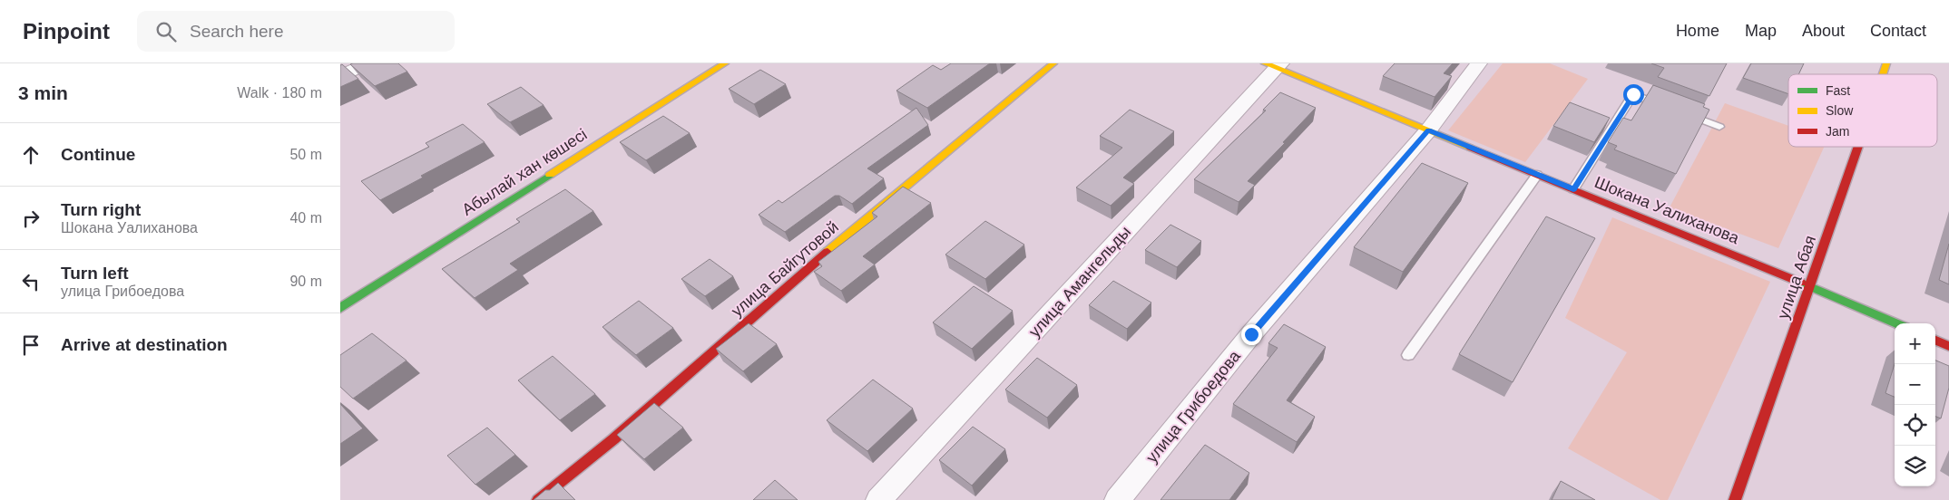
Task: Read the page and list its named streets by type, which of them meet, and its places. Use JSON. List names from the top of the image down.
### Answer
{
  "streets": {
    "street": [
      "Абылай хан көшесі",
      "Шокана Уалиханова",
      "улица Байгутовой",
      "улица Абая",
      "улица Амангельды",
      "улица Грибоедова"
    ]
  },
  "crossings": [
    ["Шокана Уалиханова", "улица Абая"],
    ["Шокана Уалиханова", "улица Амангельды"],
    ["Шокана Уалиханова", "улица Грибоедова"]
  ],
  "legend": ["Fast", "Slow", "Jam"],
  "page": {
    "header": "Pinpoint",
    "search": "Search here",
    "nav": [
      "Home",
      "Map",
      "About",
      "Contact"
    ],
    "heading": ["3 min", "Walk · 180 m"],
    "list": [
      ["Continue", "50 m"],
      ["Turn right", "Шокана Уалиханова", "40 m"],
      ["Turn left", "улица Грибоедова", "90 m"],
      "Arrive at destination"
    ],
    "map_buttons": ["+", "−"]
  }
}
